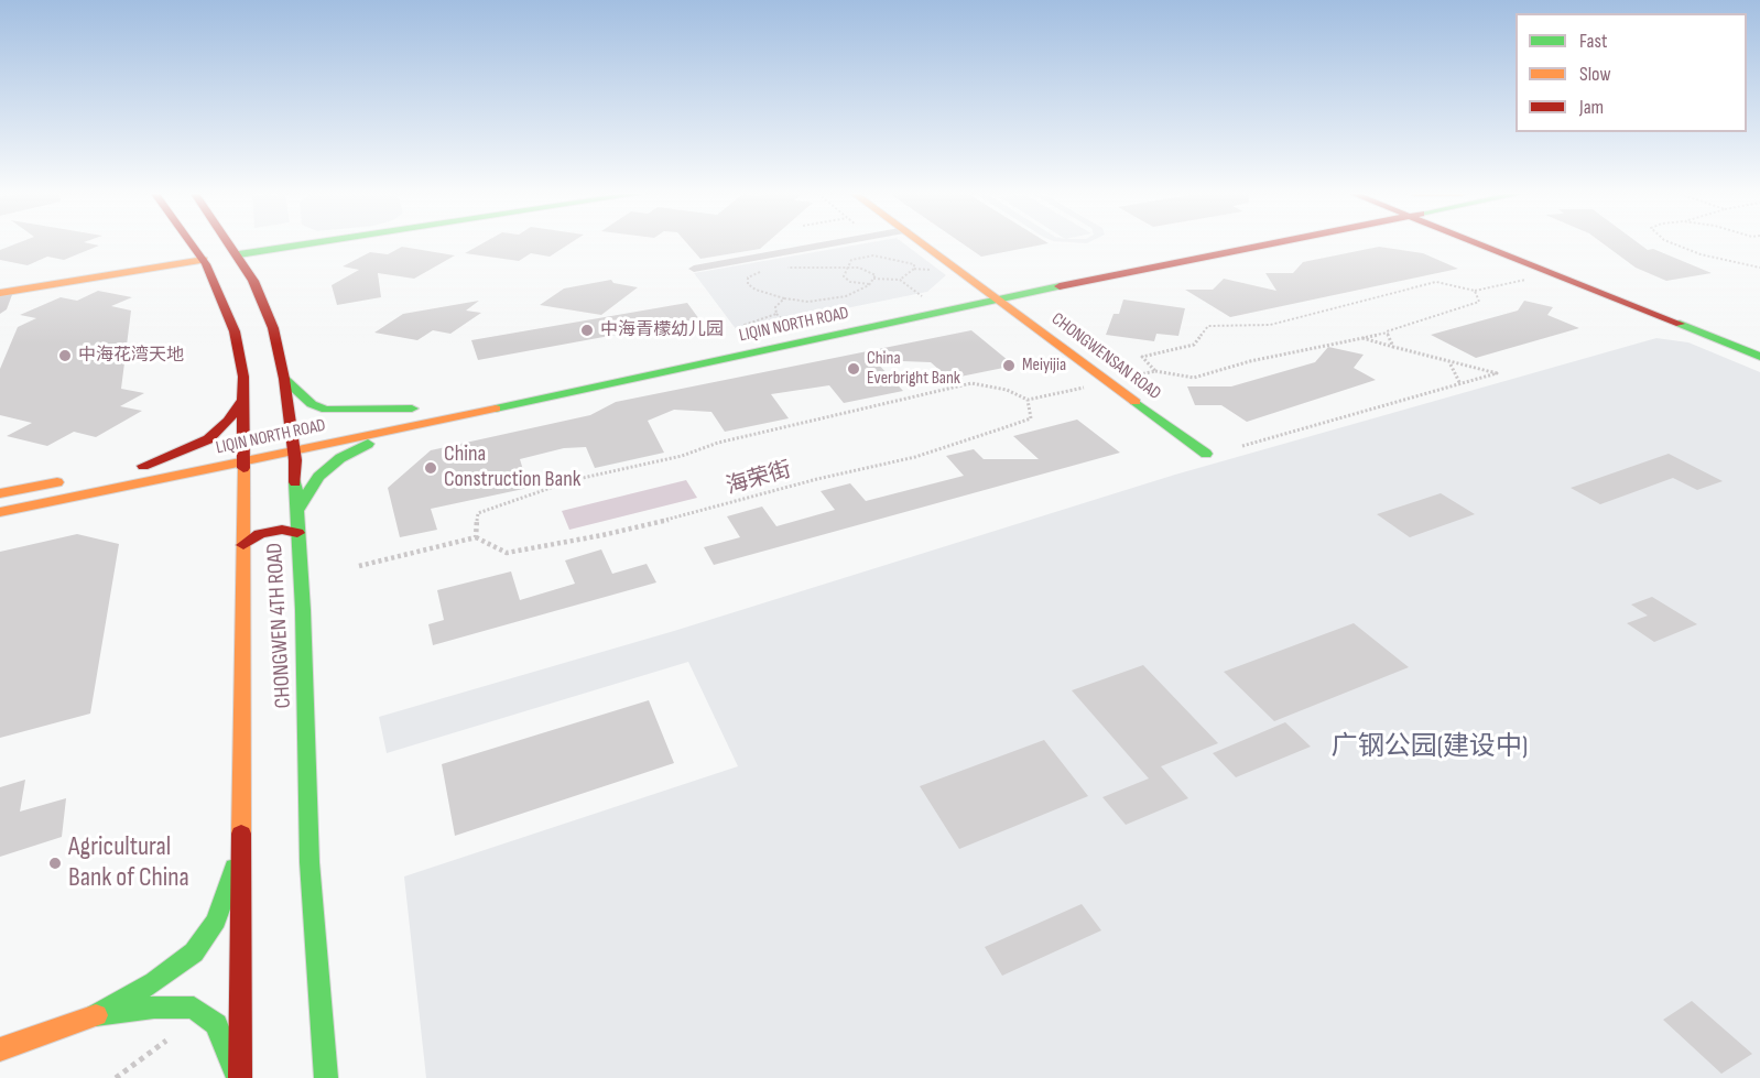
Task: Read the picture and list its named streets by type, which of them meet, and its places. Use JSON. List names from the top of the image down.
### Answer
{
  "streets": {
    "main road": ["LIQIN NORTH ROAD", "CHONGWENSAN ROAD", "CHONGWEN 4TH ROAD"],
    "path": ["海荣街"]
  },
  "crossings": [
    ["LIQIN NORTH ROAD", "CHONGWENSAN ROAD"],
    ["LIQIN NORTH ROAD", "CHONGWEN 4TH ROAD"]
  ],
  "parks": ["广钢公园(建设中)"],
  "places": [
    "中海青檬幼儿园",
    "中海花湾天地",
    "Meiyijia",
    "China Everbright Bank",
    "China Construction Bank",
    "Agricultural Bank of China"
  ],
  "legend": ["Fast", "Slow", "Jam"]
}
